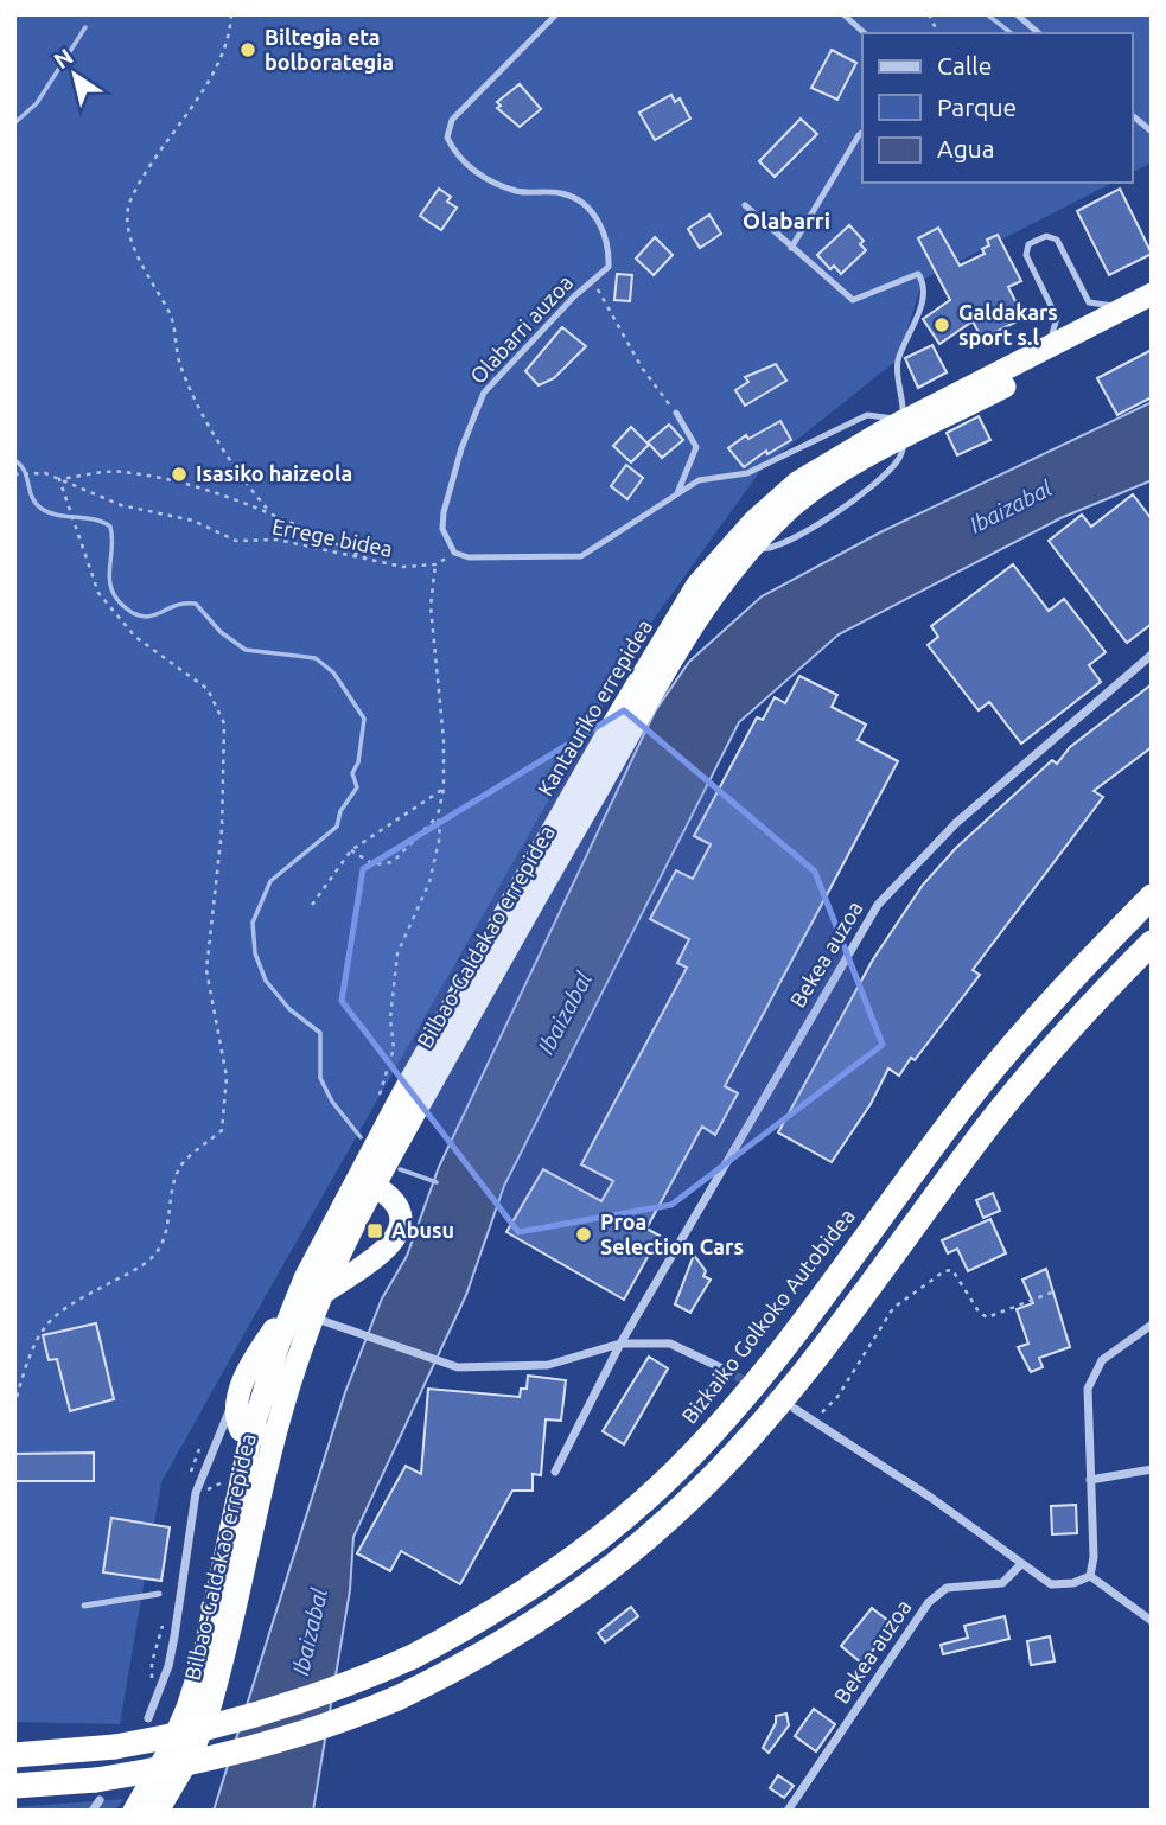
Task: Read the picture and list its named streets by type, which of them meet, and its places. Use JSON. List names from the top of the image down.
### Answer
{
  "streets": {
    "highway": ["Kantauriko errepidea", "Bilbao-Galdakao errepidea", "Bizkaiko Golkoko Autobidea"],
    "street": ["Bekea auzoa"],
    "lane": ["Olabarri auzoa"],
    "path": ["Errege bidea"]
  },
  "crossings": [
    ["Kantauriko errepidea", "Bilbao-Galdakao errepidea"]
  ],
  "districts": ["Olabarri"],
  "water": ["Ibaizabal"],
  "places": {
    "other": [
      "Biltegia eta bolborategia",
      "Galdakars sport s.l",
      "Isasiko haizeola",
      "Proa Selection Cars"
    ],
    "transit": ["Abusu"]
  },
  "legend": ["Calle", "Parque", "Agua"],
  "north": "top left"
}
